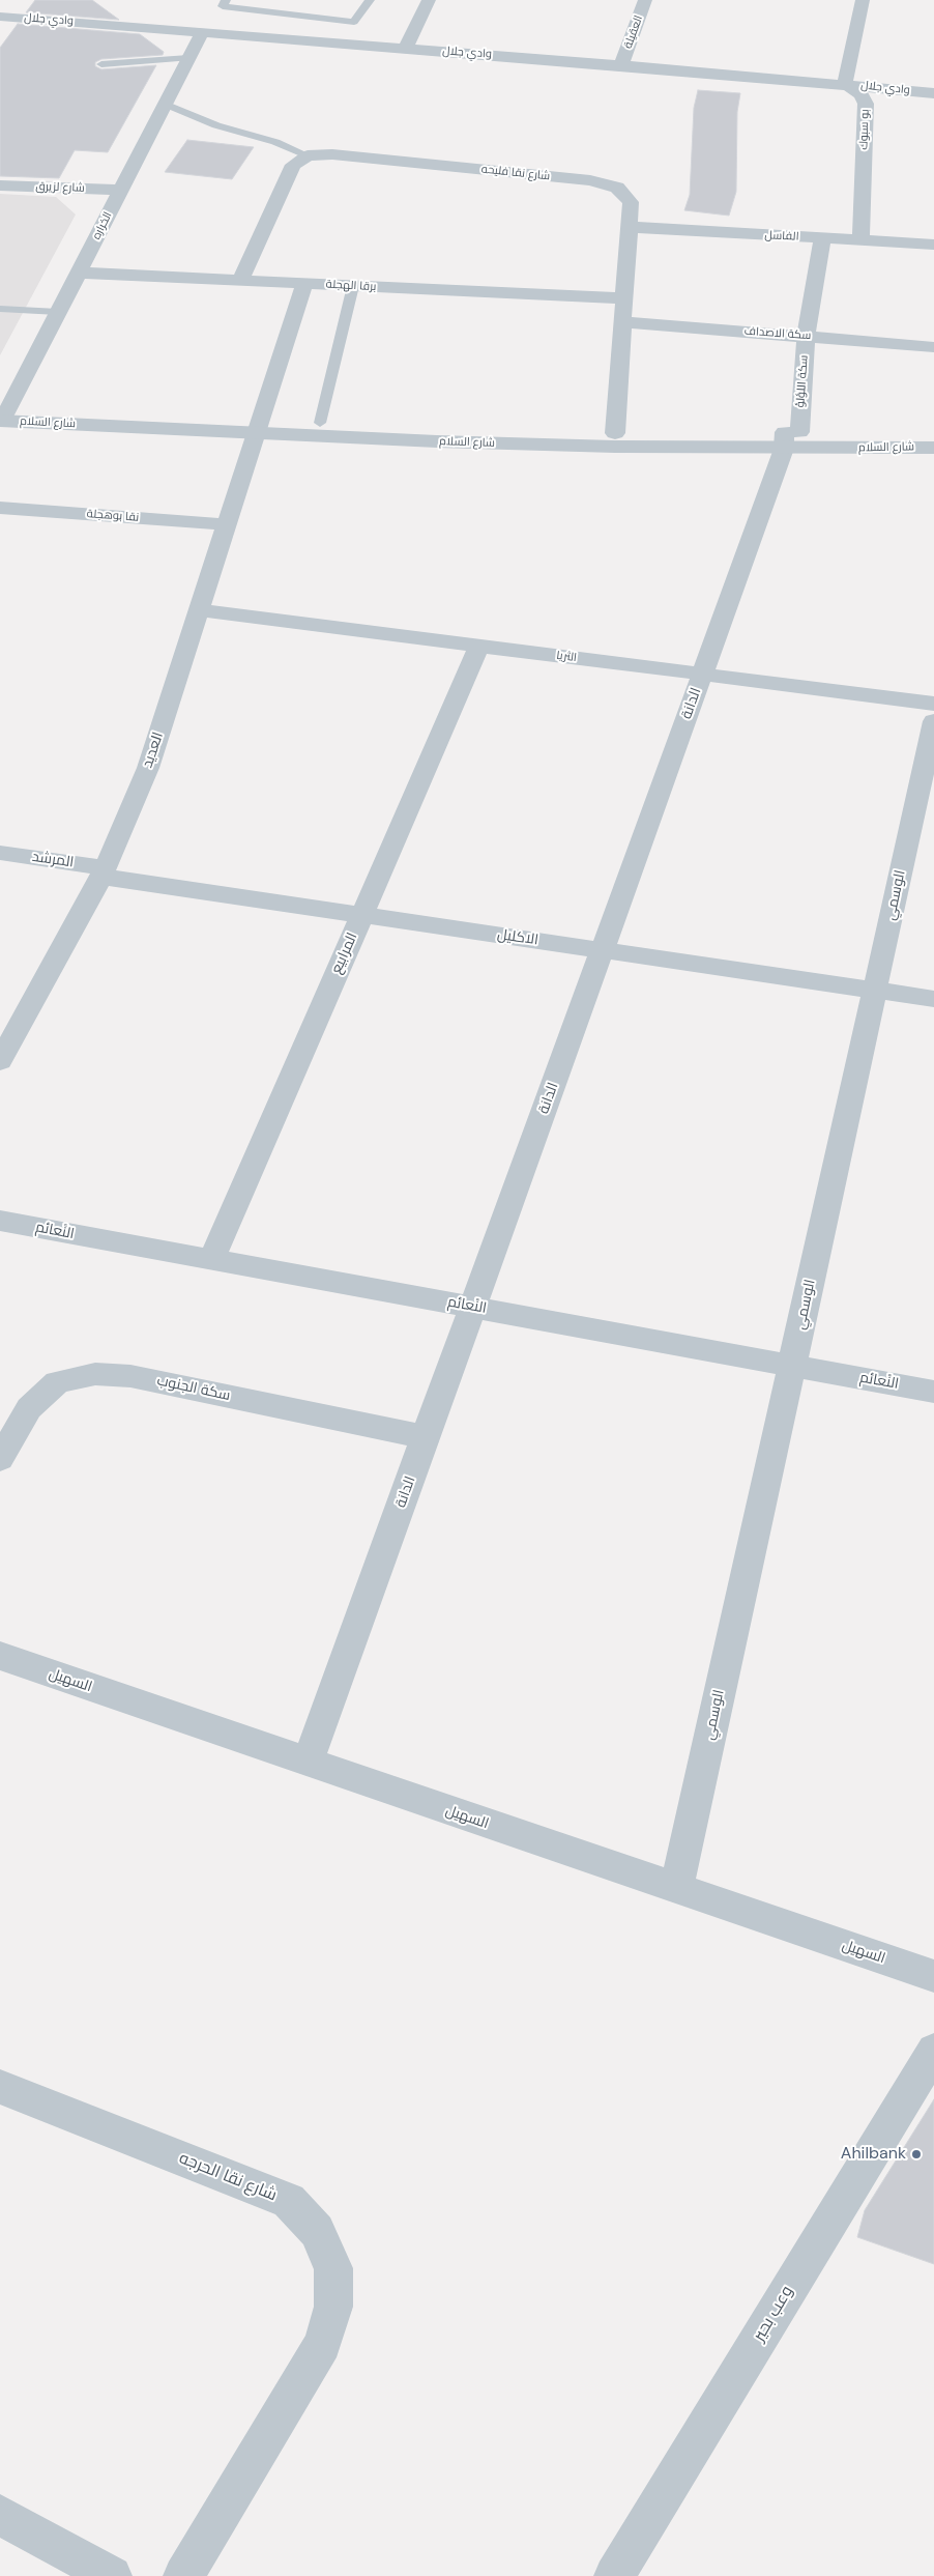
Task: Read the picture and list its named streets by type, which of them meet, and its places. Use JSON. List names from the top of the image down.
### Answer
{
  "streets": {
    "street": [
      "وادي جلال",
      "العقيلة",
      "بو سبوك",
      "شارع نقا فليحه",
      "شارع لزيرق",
      "الخراره",
      "الفاسل",
      "برقا الهجلة",
      "سكة الاصداف",
      "سكة اللؤلؤ",
      "شارع السلام",
      "نقا بوهجلة",
      "الثريا",
      "الدانة",
      "العديد",
      "المرشد",
      "الوسمي",
      "الاكليل",
      "المرابيع",
      "النًعائم",
      "سكة الجنوب",
      "السهيل",
      "شارع نقا الحرجه",
      "وعب بحير"
    ]
  },
  "crossings": [
    ["وادي جلال", "العقيلة"],
    ["وادي جلال", "بو سبوك"],
    ["وادي جلال", "الخراره"],
    ["بو سبوك", "الفاسل"],
    ["شارع نقا فليحه", "الفاسل"],
    ["شارع نقا فليحه", "برقا الهجلة"],
    ["شارع نقا فليحه", "سكة الاصداف"],
    ["شارع نقا فليحه", "شارع السلام"],
    ["شارع لزيرق", "الخراره"],
    ["الخراره", "برقا الهجلة"],
    ["الخراره", "شارع السلام"],
    ["الفاسل", "سكة اللؤلؤ"],
    ["برقا الهجلة", "العديد"],
    ["سكة الاصداف", "سكة اللؤلؤ"],
    ["سكة اللؤلؤ", "شارع السلام"],
    ["سكة اللؤلؤ", "الدانة"],
    ["شارع السلام", "الدانة"],
    ["شارع السلام", "العديد"],
    ["نقا بوهجلة", "العديد"],
    ["الثريا", "الدانة"],
    ["الثريا", "العديد"],
    ["الثريا", "المرابيع"],
    ["الدانة", "الاكليل"],
    ["الدانة", "النًعائم"],
    ["الدانة", "سكة الجنوب"],
    ["الدانة", "السهيل"],
    ["العديد", "المرشد"],
    ["العديد", "الاكليل"],
    ["المرشد", "الاكليل"],
    ["الوسمي", "الاكليل"],
    ["الوسمي", "النًعائم"],
    ["الوسمي", "السهيل"],
    ["الاكليل", "المرابيع"],
    ["المرابيع", "النًعائم"]
  ],
  "places": ["Ahilbank"]
}
